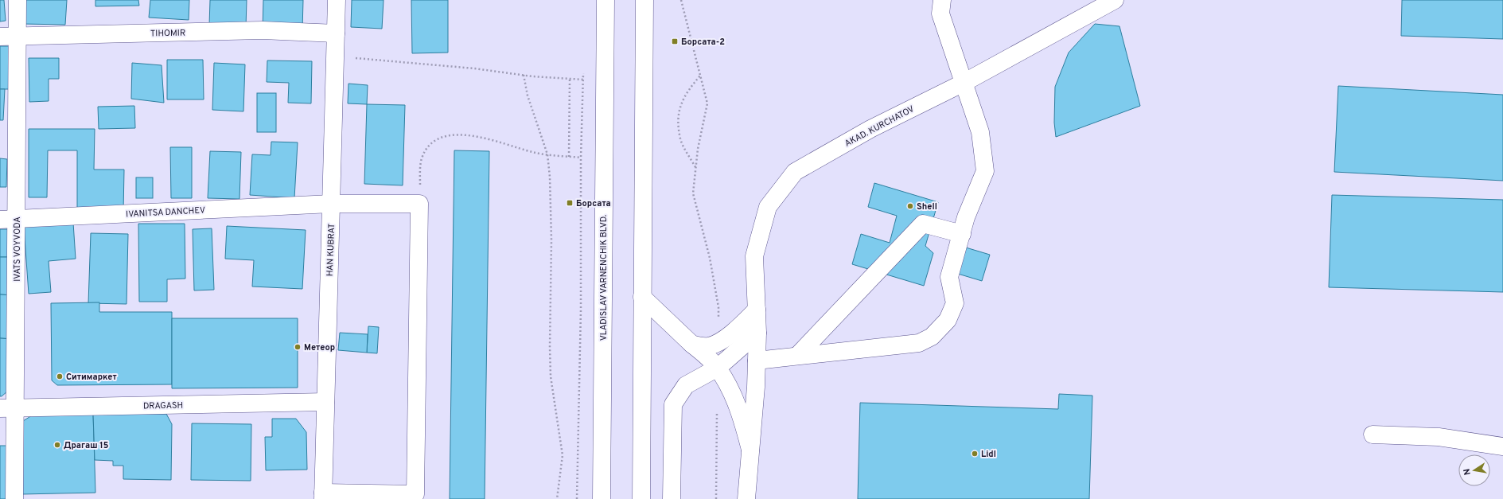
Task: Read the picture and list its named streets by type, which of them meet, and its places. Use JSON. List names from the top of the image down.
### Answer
{
  "streets": {
    "street": [
      "TIHOMIR",
      "AKAD. KURCHATOV",
      "IVANITSA DANCHEV",
      "IVATS VOYVODA",
      "HAN KUBRAT",
      "VLADISLAV VARNENCHIK BLVD.",
      "DRAGASH"
    ]
  },
  "crossings": [
    ["TIHOMIR", "IVATS VOYVODA"],
    ["TIHOMIR", "HAN KUBRAT"],
    ["IVANITSA DANCHEV", "IVATS VOYVODA"],
    ["IVANITSA DANCHEV", "HAN KUBRAT"],
    ["IVATS VOYVODA", "DRAGASH"],
    ["HAN KUBRAT", "DRAGASH"]
  ],
  "places": {
    "transit": ["Борсата-2", "Борсата"],
    "other": [
      "Shell",
      "Метеор",
      "Ситимаркет",
      "Драгаш 15",
      "Lidl"
    ]
  },
  "north": "left"
}
